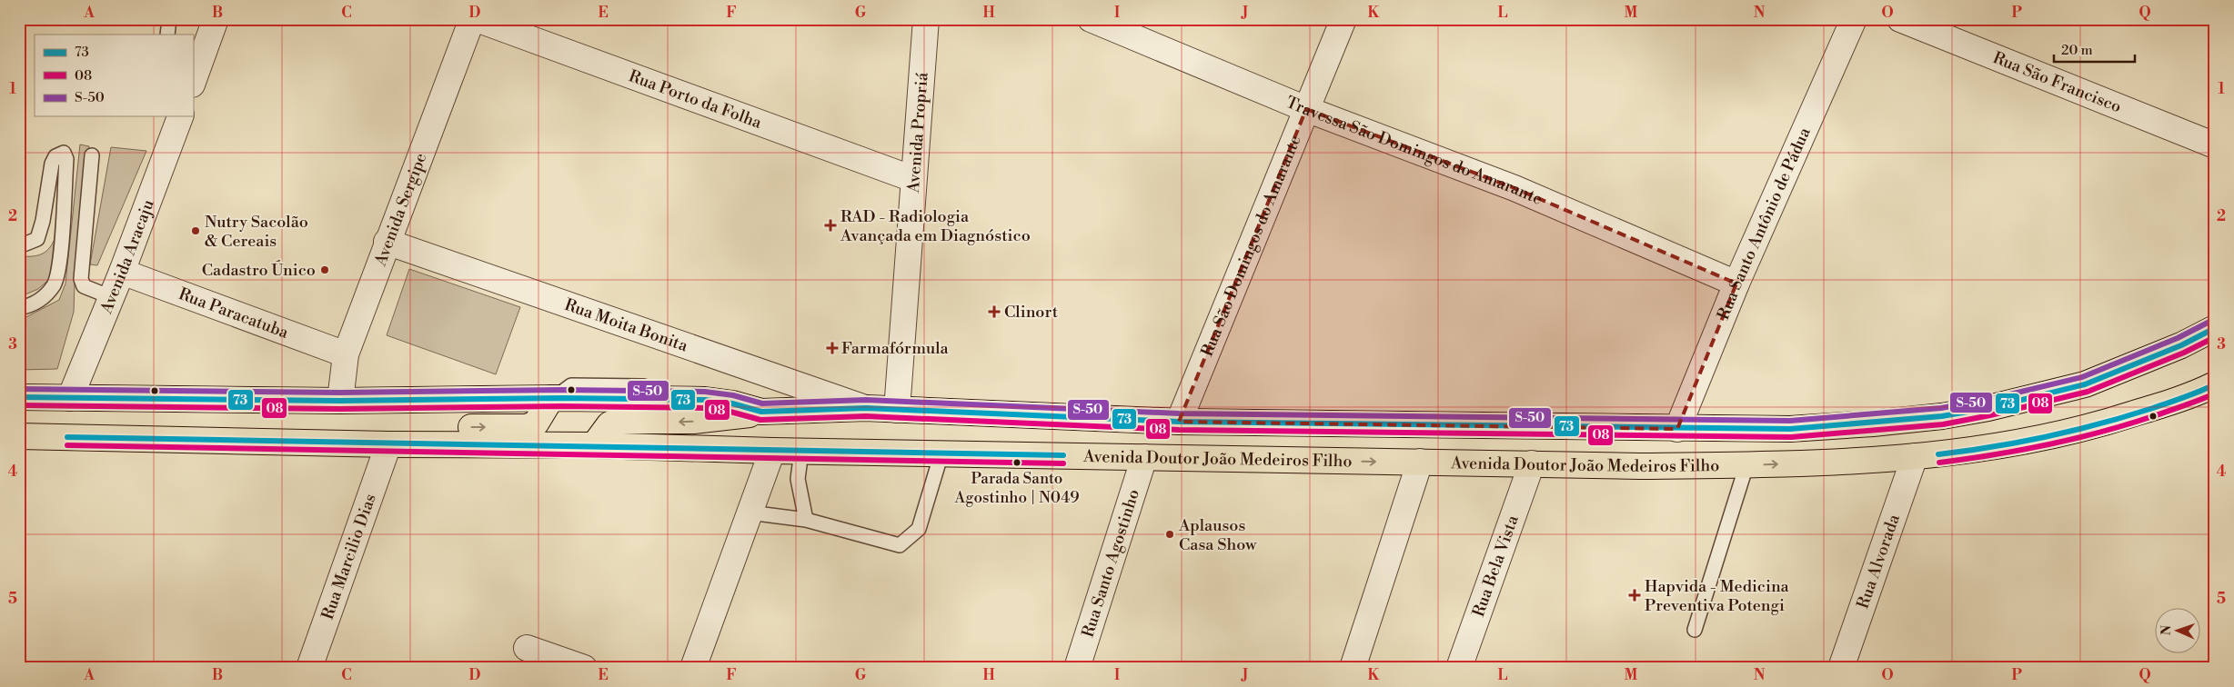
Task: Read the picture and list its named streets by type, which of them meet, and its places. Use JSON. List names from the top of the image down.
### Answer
{
  "streets": {
    "main road": ["Avenida Doutor João Medeiros Filho"],
    "street": [
      "Rua São Francisco",
      "Rua Porto da Folha",
      "Avenida Propriá",
      "Travessa São Domingos do Amarante",
      "Avenida Sergipe",
      "Rua Santo Antônio de Pádua",
      "Rua São Domingos do Amarante",
      "Avenida Aracaju",
      "Rua Paracatuba",
      "Rua Moita Bonita",
      "Rua Marcilio Dias",
      "Rua Alvorada",
      "Rua Santo Agostinho",
      "Rua Bela Vista"
    ]
  },
  "crossings": [
    ["Rua Porto da Folha", "Avenida Propriá"],
    ["Travessa São Domingos do Amarante", "Rua Santo Antônio de Pádua"],
    ["Travessa São Domingos do Amarante", "Rua São Domingos do Amarante"],
    ["Avenida Sergipe", "Rua Paracatuba"],
    ["Avenida Sergipe", "Rua Moita Bonita"],
    ["Avenida Aracaju", "Rua Paracatuba"],
    ["Avenida Doutor João Medeiros Filho", "Rua Marcilio Dias"],
    ["Avenida Doutor João Medeiros Filho", "Rua Alvorada"],
    ["Avenida Doutor João Medeiros Filho", "Rua Santo Agostinho"],
    ["Avenida Doutor João Medeiros Filho", "Rua Bela Vista"]
  ],
  "places": {
    "health": [
      "RAD - Radiologia Avançada em Diagnóstico",
      "Clinort",
      "Farmafórmula",
      "Hapvida - Medicina Preventiva Potengi"
    ],
    "other": [
      "Nutry Sacolão & Cereais",
      "Cadastro Único",
      "Parada Santo Agostinho | N049",
      "Aplausos Casa Show"
    ]
  },
  "lines": ["transit line S-50", "transit line 73", "transit line 08"],
  "legend": ["73", "08", "S-50"],
  "scale_bar": "20 m",
  "north": "left",
  "grid": {
    "columns": [
      "A",
      "B",
      "C",
      "D",
      "E",
      "F",
      "G",
      "H",
      "I",
      "J",
      "K",
      "L",
      "M",
      "N",
      "O",
      "P",
      "Q"
    ],
    "rows": [
      "1",
      "2",
      "3",
      "4",
      "5"
    ]
  }
}
